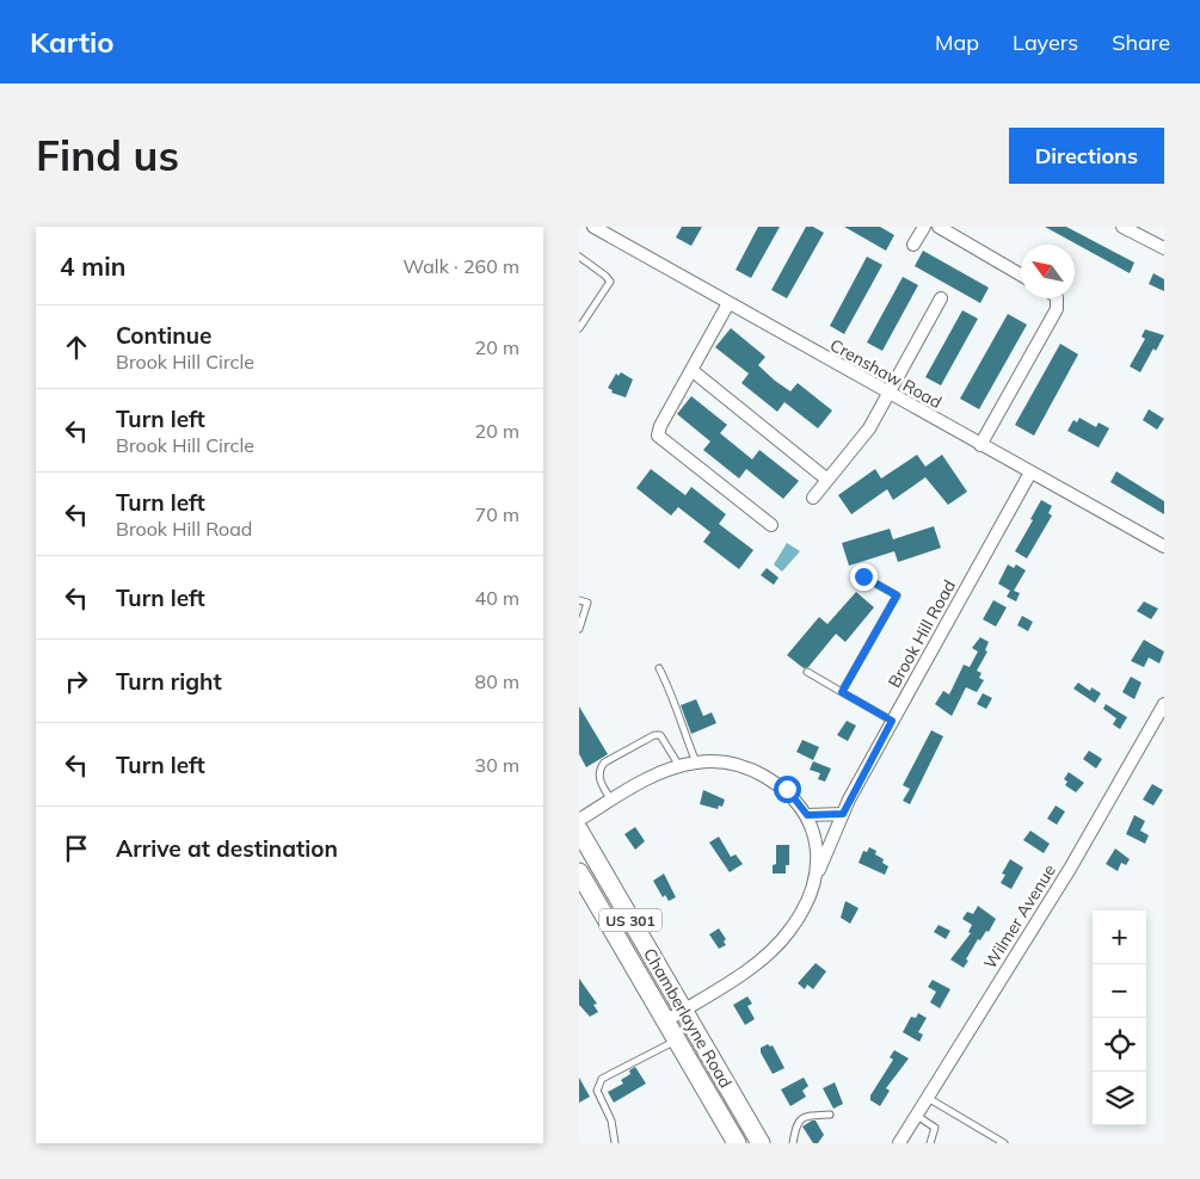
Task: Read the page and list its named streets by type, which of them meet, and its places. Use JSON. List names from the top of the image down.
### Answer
{
  "streets": {
    "main road": ["US 301", "Chamberlayne Road"],
    "street": ["Crenshaw Road", "Brook Hill Road", "Wilmer Avenue"]
  },
  "crossings": [
    ["Crenshaw Road", "Brook Hill Road"],
    ["Brook Hill Road", "Chamberlayne Road"]
  ],
  "north": "top left",
  "page": {
    "header": "Kartio",
    "nav": ["Map", "Layers", "Share"],
    "buttons": "Directions",
    "title": "Find us",
    "heading": ["4 min", "Walk · 260 m"],
    "list": [
      ["Continue", "Brook Hill Circle", "20 m"],
      ["Turn left", "Brook Hill Circle", "20 m"],
      ["Turn left", "Brook Hill Road", "70 m"],
      ["Turn left", "40 m"],
      ["Turn right", "80 m"],
      ["Turn left", "30 m"],
      "Arrive at destination"
    ],
    "map_buttons": ["+", "−"]
  }
}
